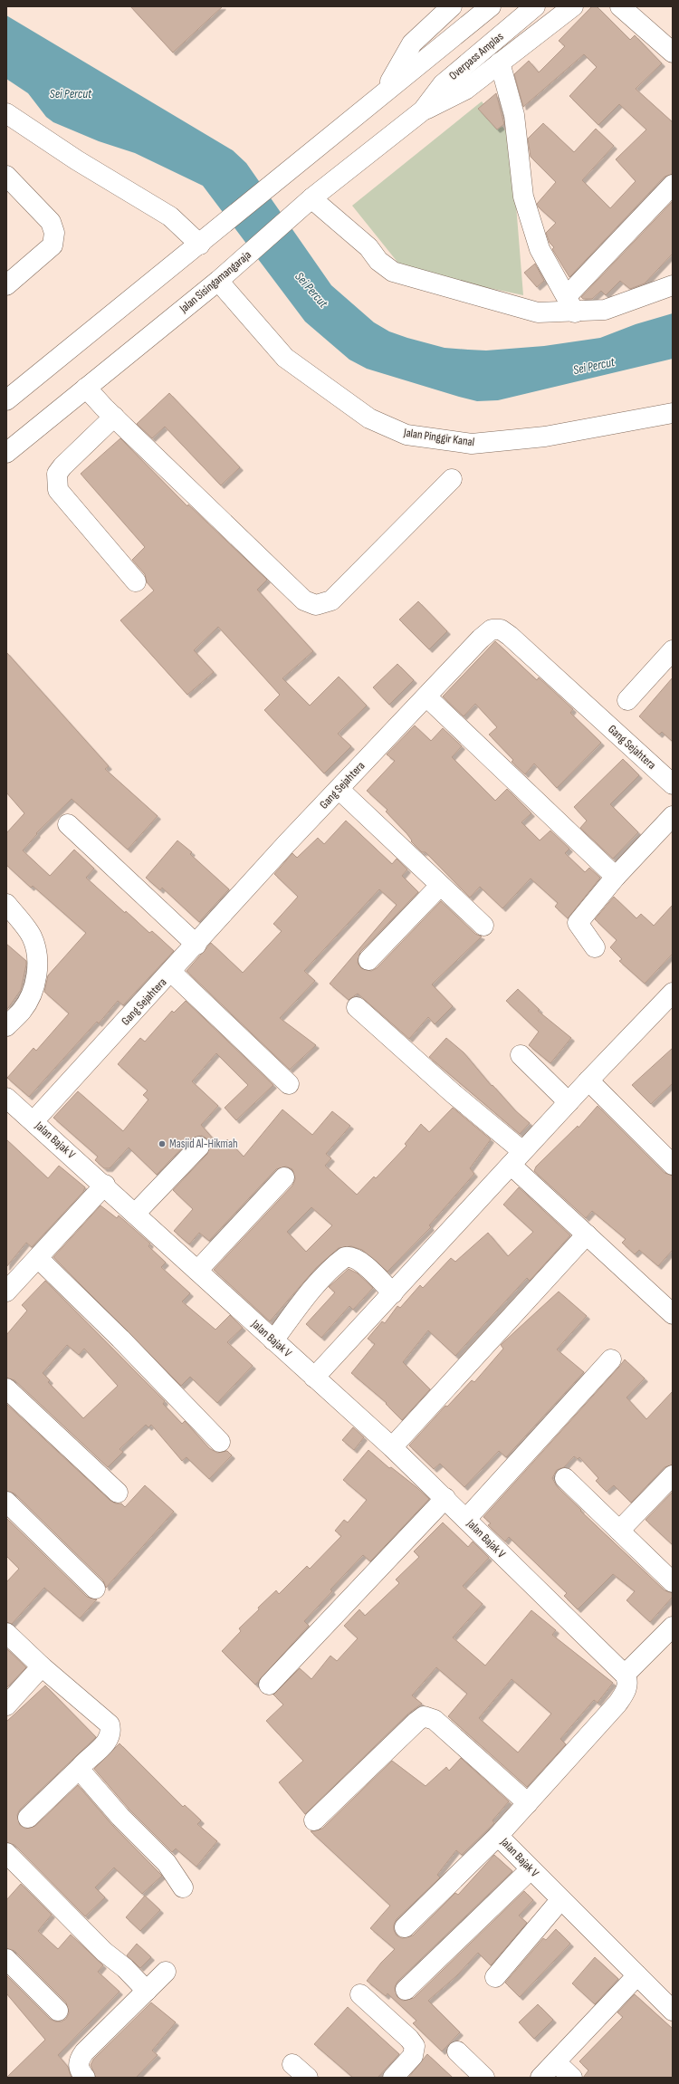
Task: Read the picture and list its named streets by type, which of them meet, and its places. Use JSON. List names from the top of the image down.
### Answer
{
  "streets": {
    "main road": [
      "Overpass Amplas",
      "Jalan Sisingamangaraja",
      "Jalan Pinggir Kanal",
      "Gang Sejahtera",
      "Jalan Bajak V"
    ]
  },
  "crossings": [
    ["Overpass Amplas", "Jalan Sisingamangaraja"],
    ["Jalan Sisingamangaraja", "Jalan Pinggir Kanal"],
    ["Gang Sejahtera", "Jalan Bajak V"]
  ],
  "water": ["Sei Percut"],
  "places": ["Masjid Al-Hikmah"]
}
